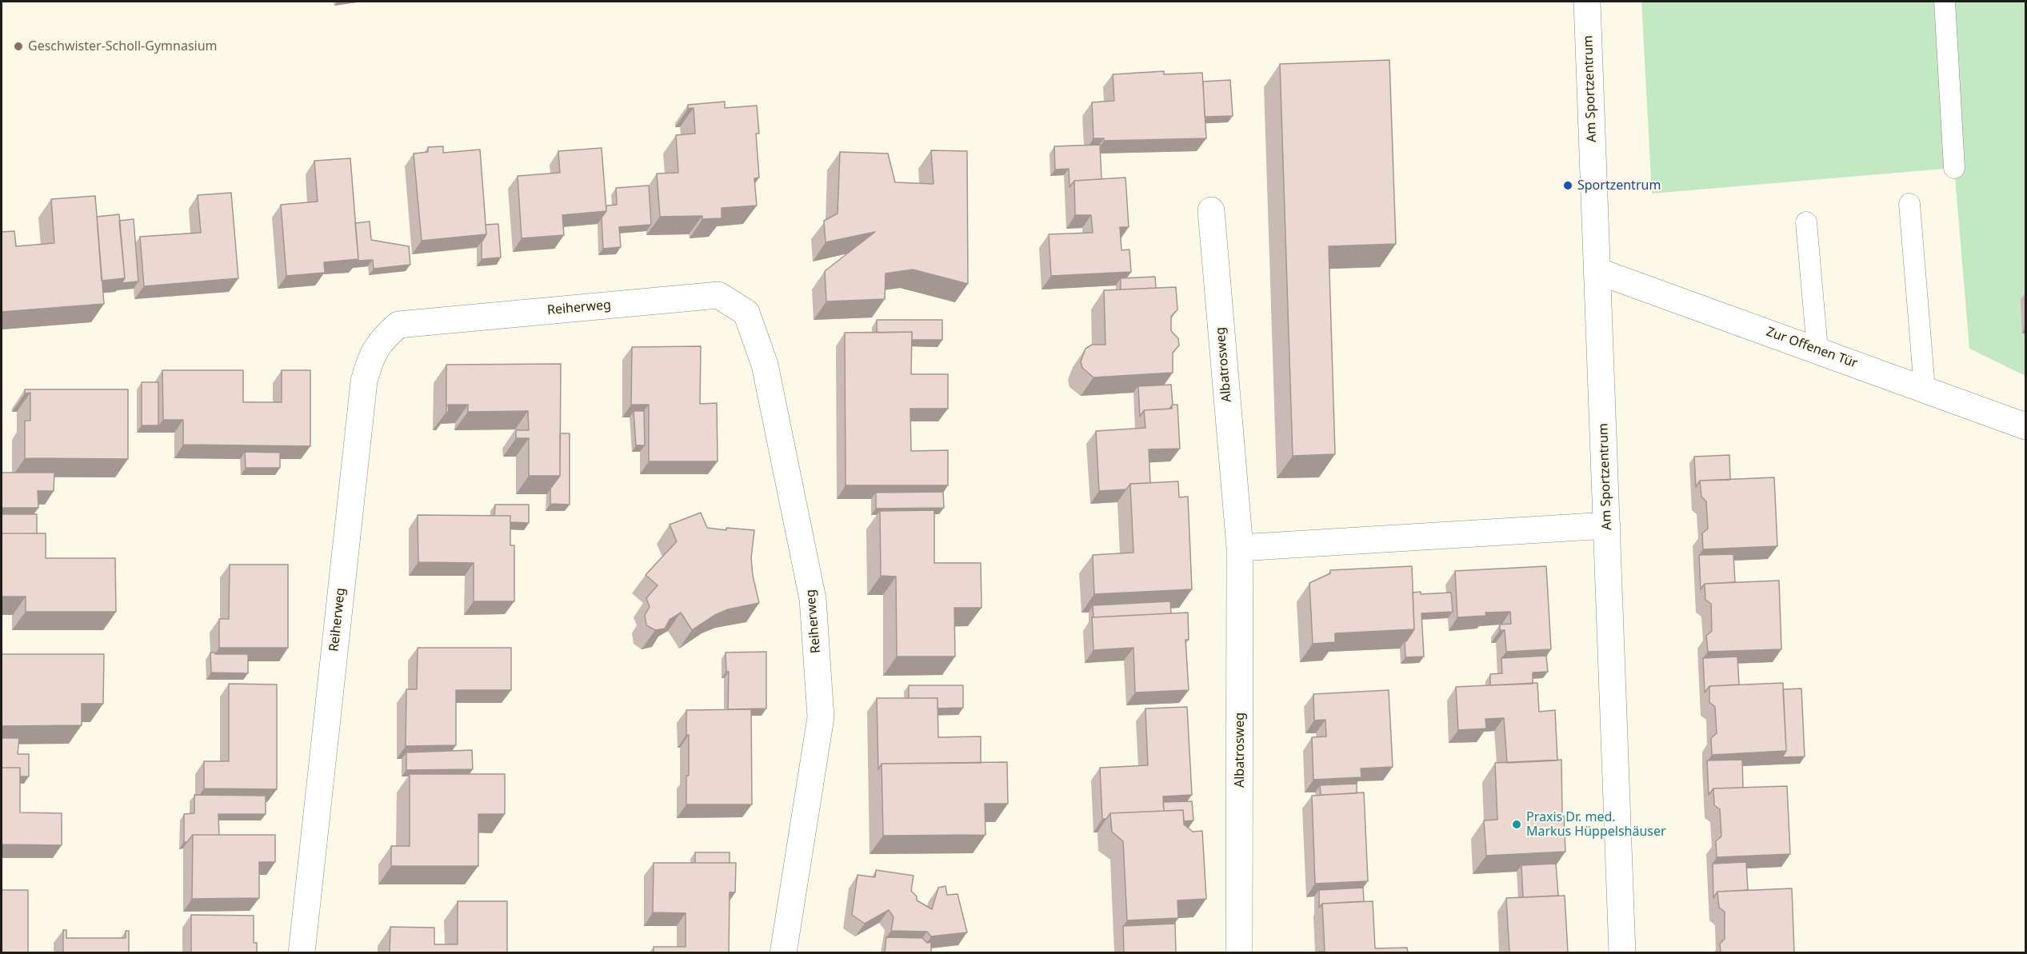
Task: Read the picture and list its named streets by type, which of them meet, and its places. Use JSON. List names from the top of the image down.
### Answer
{
  "streets": {
    "street": [
      "Am Sportzentrum",
      "Reiherweg",
      "Zur Offenen Tür",
      "Albatrosweg"
    ]
  },
  "crossings": [
    ["Am Sportzentrum", "Zur Offenen Tür"]
  ],
  "places": ["Geschwister-Scholl-Gymnasium", "Sportzentrum", "Praxis Dr. med. Markus Hüppelshäuser"]
}
